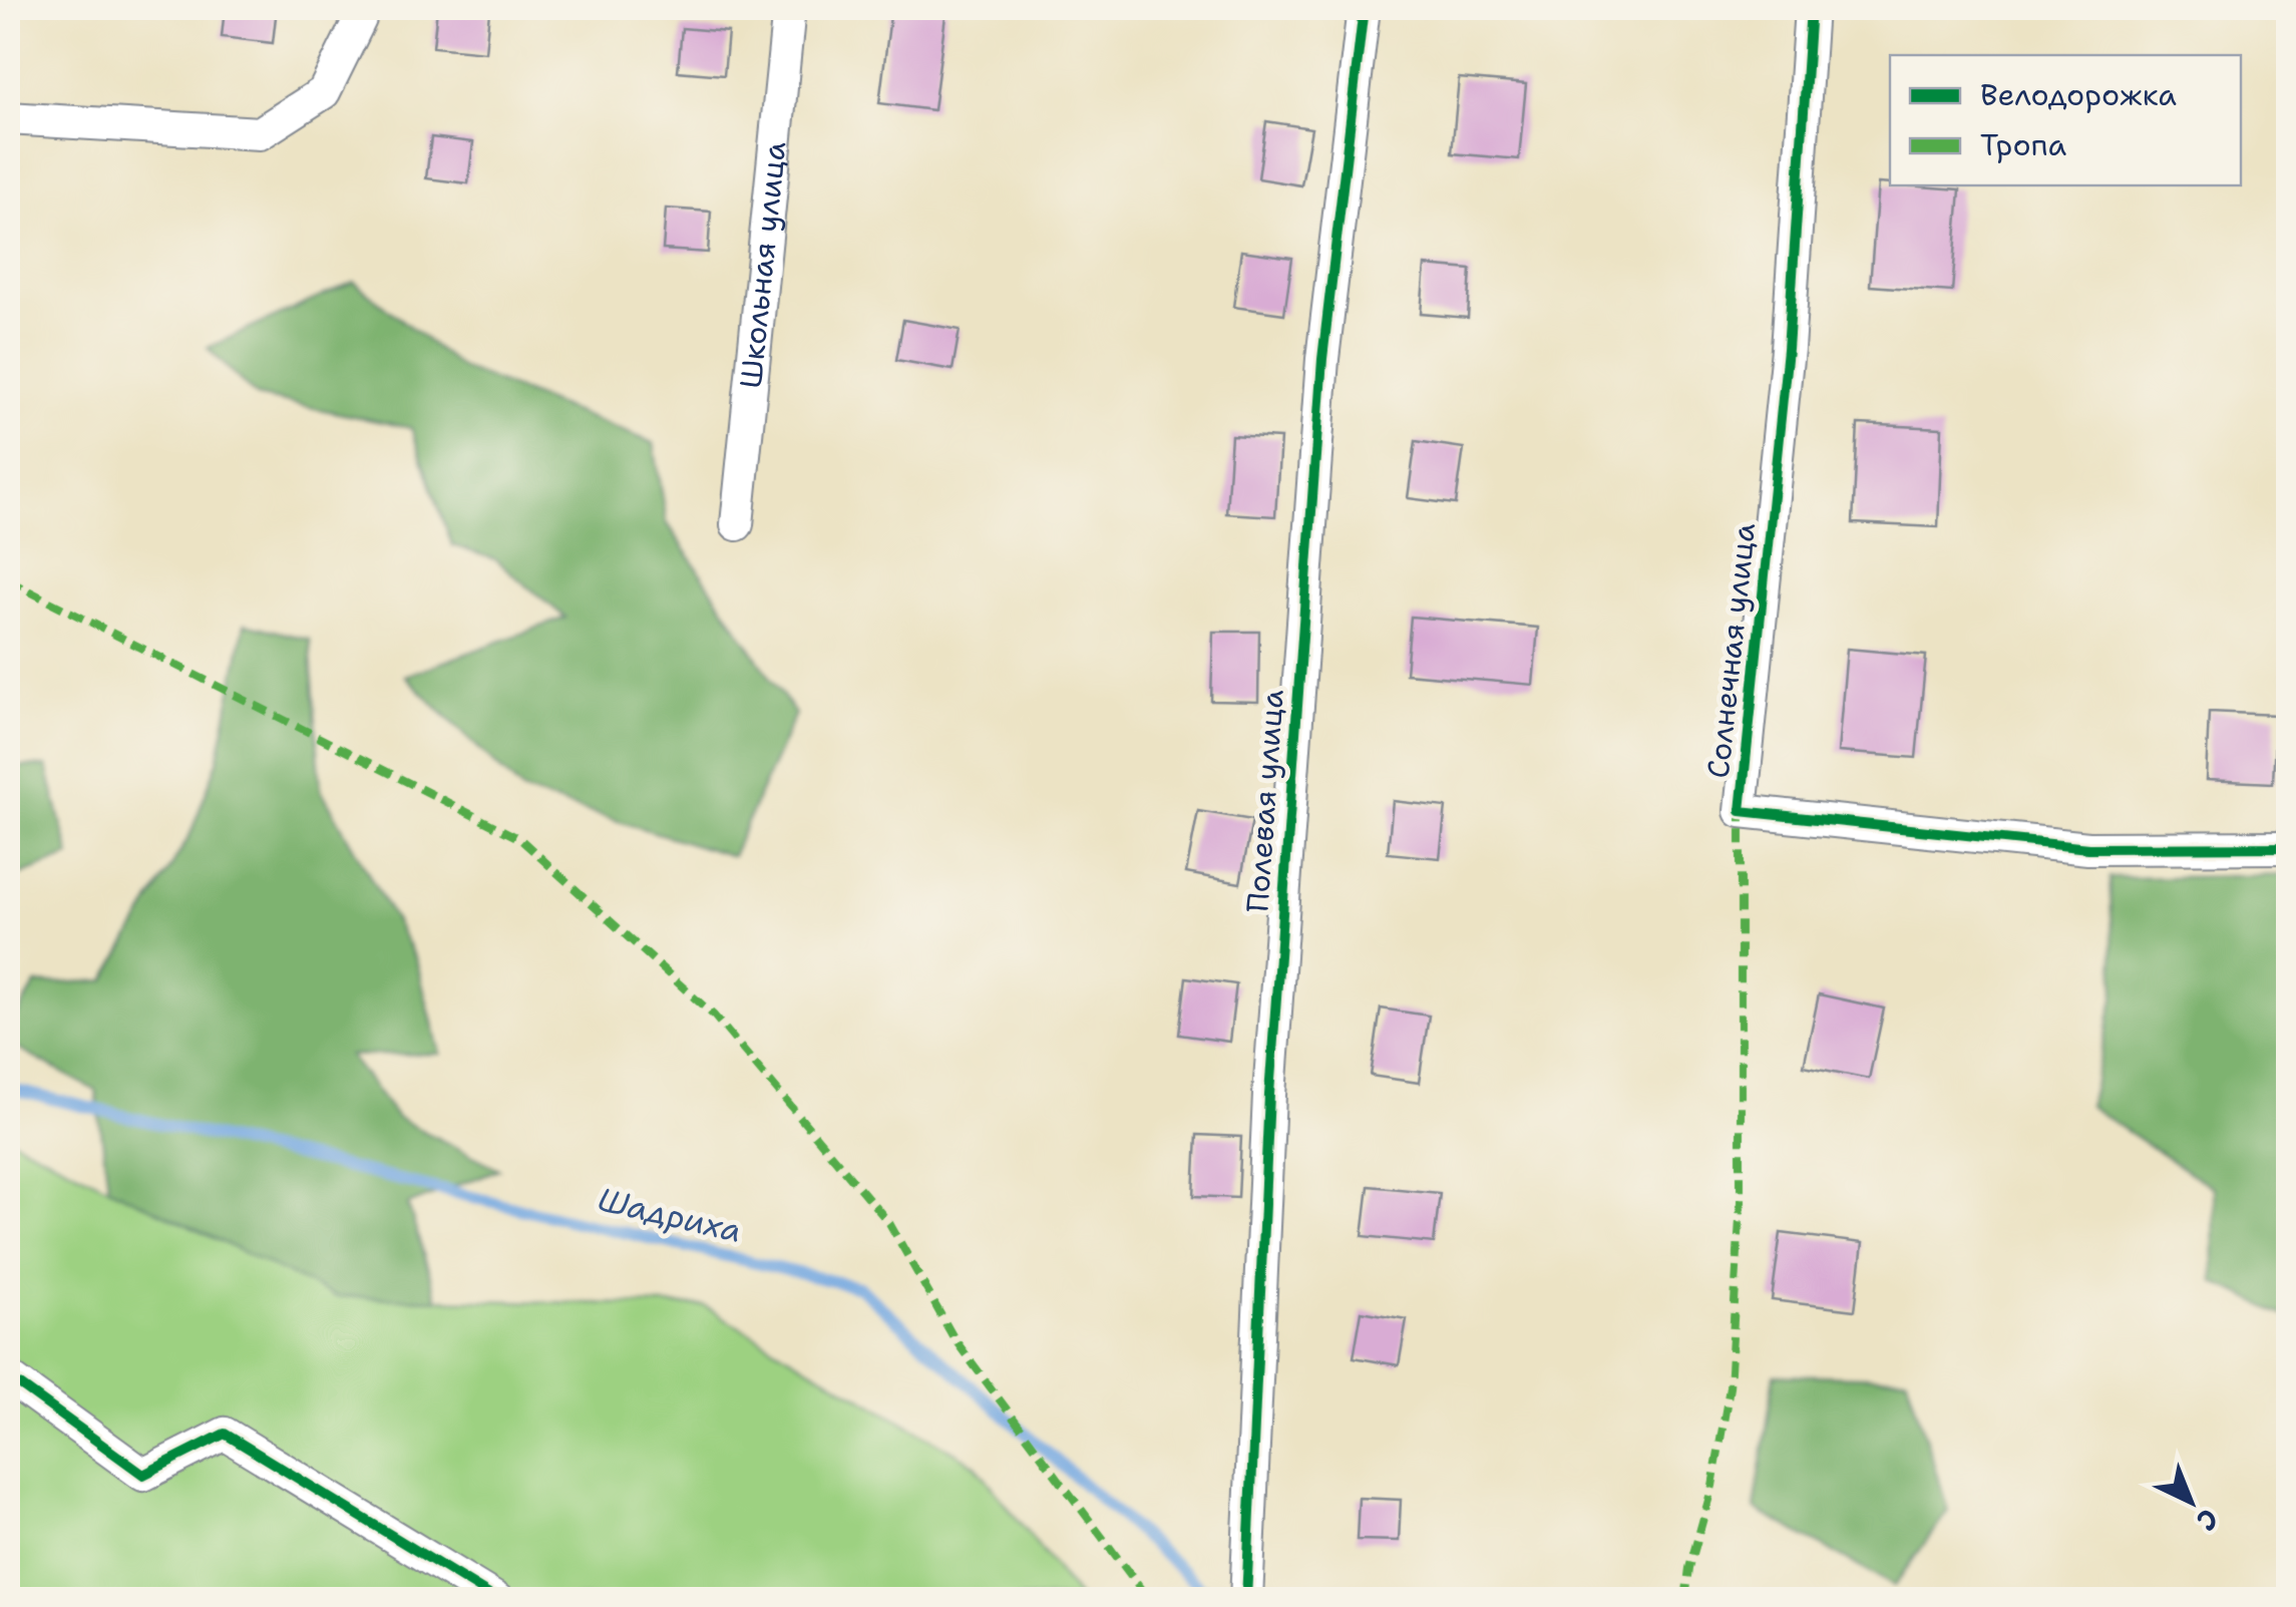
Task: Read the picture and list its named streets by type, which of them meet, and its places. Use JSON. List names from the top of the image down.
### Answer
{
  "streets": {
    "street": ["Школьная улица", "Солнечная улица", "Полевая улица"]
  },
  "water": ["Шадриха"],
  "legend": ["Велодорожка", "Тропа"],
  "north": "bottom right"
}
